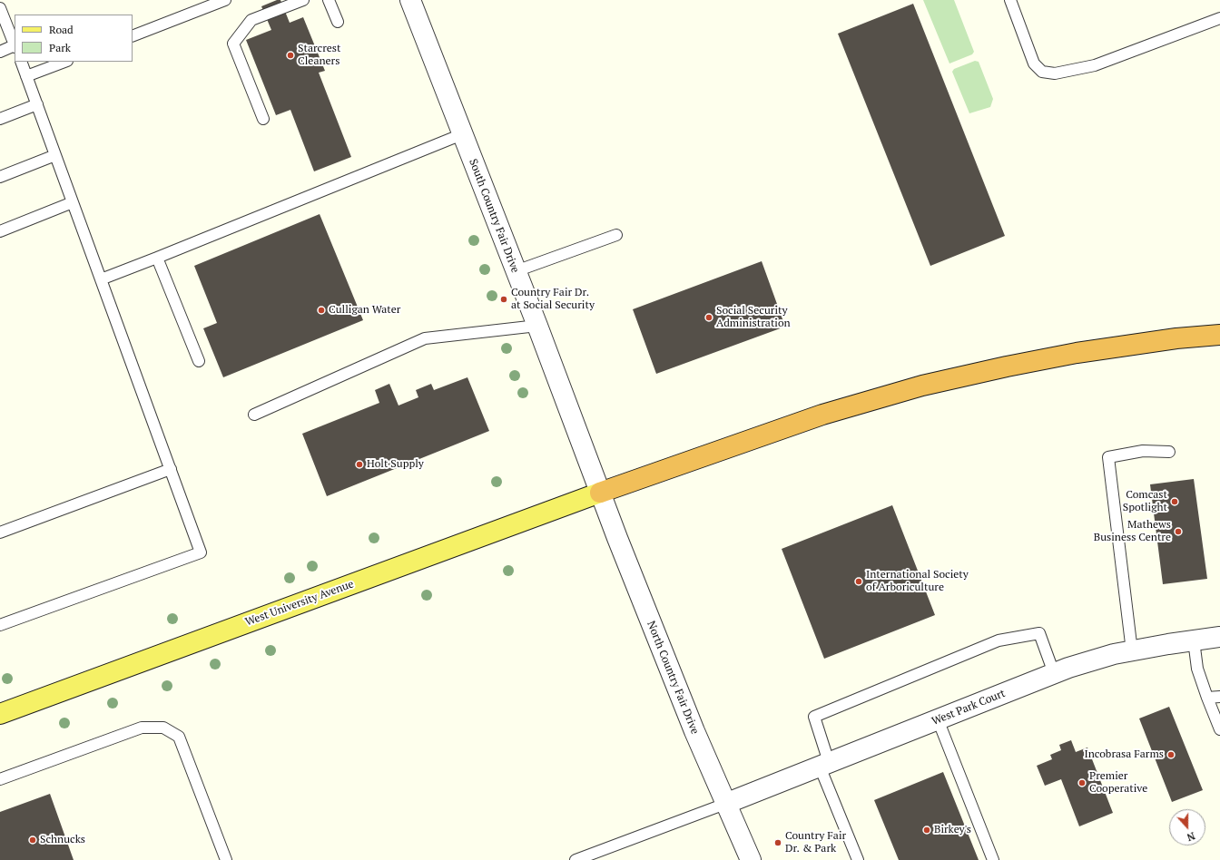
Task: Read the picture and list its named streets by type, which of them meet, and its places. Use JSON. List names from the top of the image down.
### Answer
{
  "streets": {
    "main road": ["West University Avenue"],
    "street": ["South Country Fair Drive", "North Country Fair Drive", "West Park Court"]
  },
  "crossings": [
    ["South Country Fair Drive", "West University Avenue"],
    ["South Country Fair Drive", "North Country Fair Drive"],
    ["West University Avenue", "North Country Fair Drive"],
    ["North Country Fair Drive", "West Park Court"]
  ],
  "places": [
    "Starcrest Cleaners",
    "Country Fair Dr. at Social Security",
    "Culligan Water",
    "Social Security Administration",
    "Holt Supply",
    "Comcast Spotlight",
    "Mathews Business Centre",
    "International Society of Arboriculture",
    "Incobrasa Farms",
    "Premier Cooperative",
    "Birkey's",
    "Schnucks",
    "Country Fair Dr. & Park"
  ],
  "legend": ["Road", "Park"],
  "north": "bottom"
}
